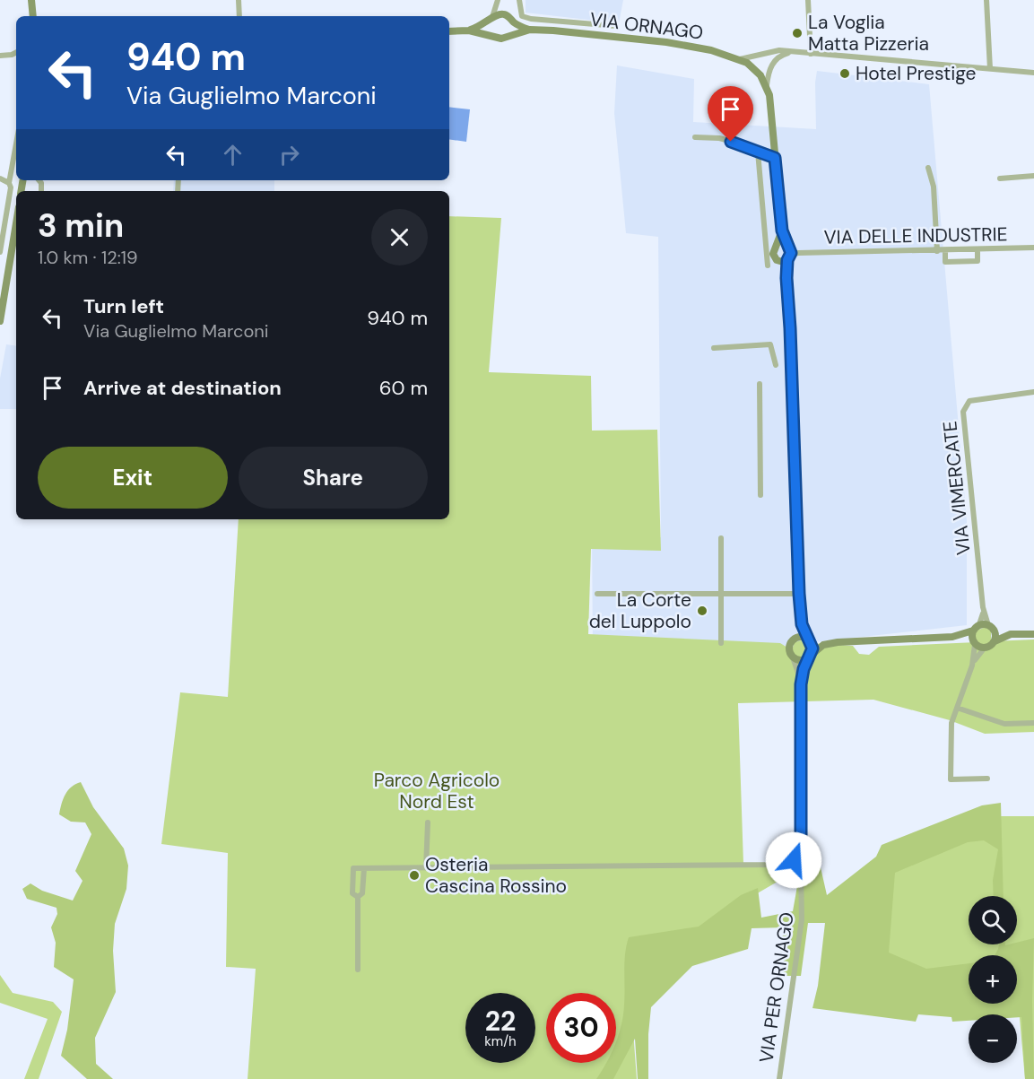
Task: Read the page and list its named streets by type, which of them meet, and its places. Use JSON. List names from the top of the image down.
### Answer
{
  "streets": {
    "main road": ["VIA ORNAGO"],
    "street": ["VIA DELLE INDUSTRIE", "VIA VIMERCATE", "VIA PER ORNAGO"]
  },
  "parks": ["Parco Agricolo Nord Est"],
  "places": [
    "La Voglia Matta Pizzeria",
    "Hotel Prestige",
    "La Corte del Luppolo",
    "Osteria Cascina Rossino"
  ],
  "page": {
    "turn": ["940 m", "Via Guglielmo Marconi"],
    "heading": ["3 min", "1.0 km · 12:19"],
    "list": [
      {
        "name": "Turn left",
        "note": "Via Guglielmo Marconi",
        "value": "940 m"
      },
      {
        "name": "Arrive at destination",
        "value": "60 m"
      }
    ],
    "buttons": ["Exit", "Share"],
    "map_buttons": ["+", "−"],
    "speed": "22 km/h",
    "limit": "30"
  }
}
